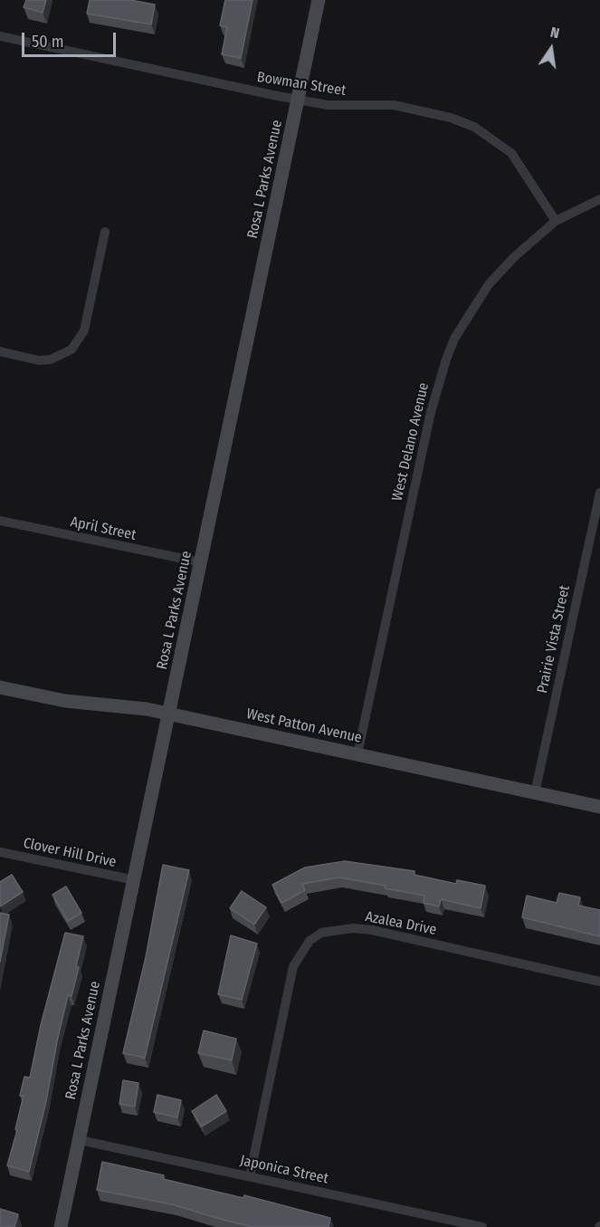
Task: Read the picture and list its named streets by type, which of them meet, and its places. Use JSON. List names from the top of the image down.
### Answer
{
  "streets": {
    "street": [
      "Bowman Street",
      "Rosa L Parks Avenue",
      "West Delano Avenue",
      "April Street",
      "Prairie Vista Street",
      "West Patton Avenue",
      "Clover Hill Drive",
      "Azalea Drive",
      "Japonica Street"
    ]
  },
  "crossings": [
    ["Bowman Street", "Rosa L Parks Avenue"],
    ["Bowman Street", "West Delano Avenue"],
    ["Rosa L Parks Avenue", "April Street"],
    ["Rosa L Parks Avenue", "West Patton Avenue"],
    ["Rosa L Parks Avenue", "Clover Hill Drive"],
    ["Rosa L Parks Avenue", "Japonica Street"],
    ["West Delano Avenue", "West Patton Avenue"],
    ["Prairie Vista Street", "West Patton Avenue"],
    ["Azalea Drive", "Japonica Street"]
  ],
  "scale_bar": "50 m",
  "north": "top"
}
